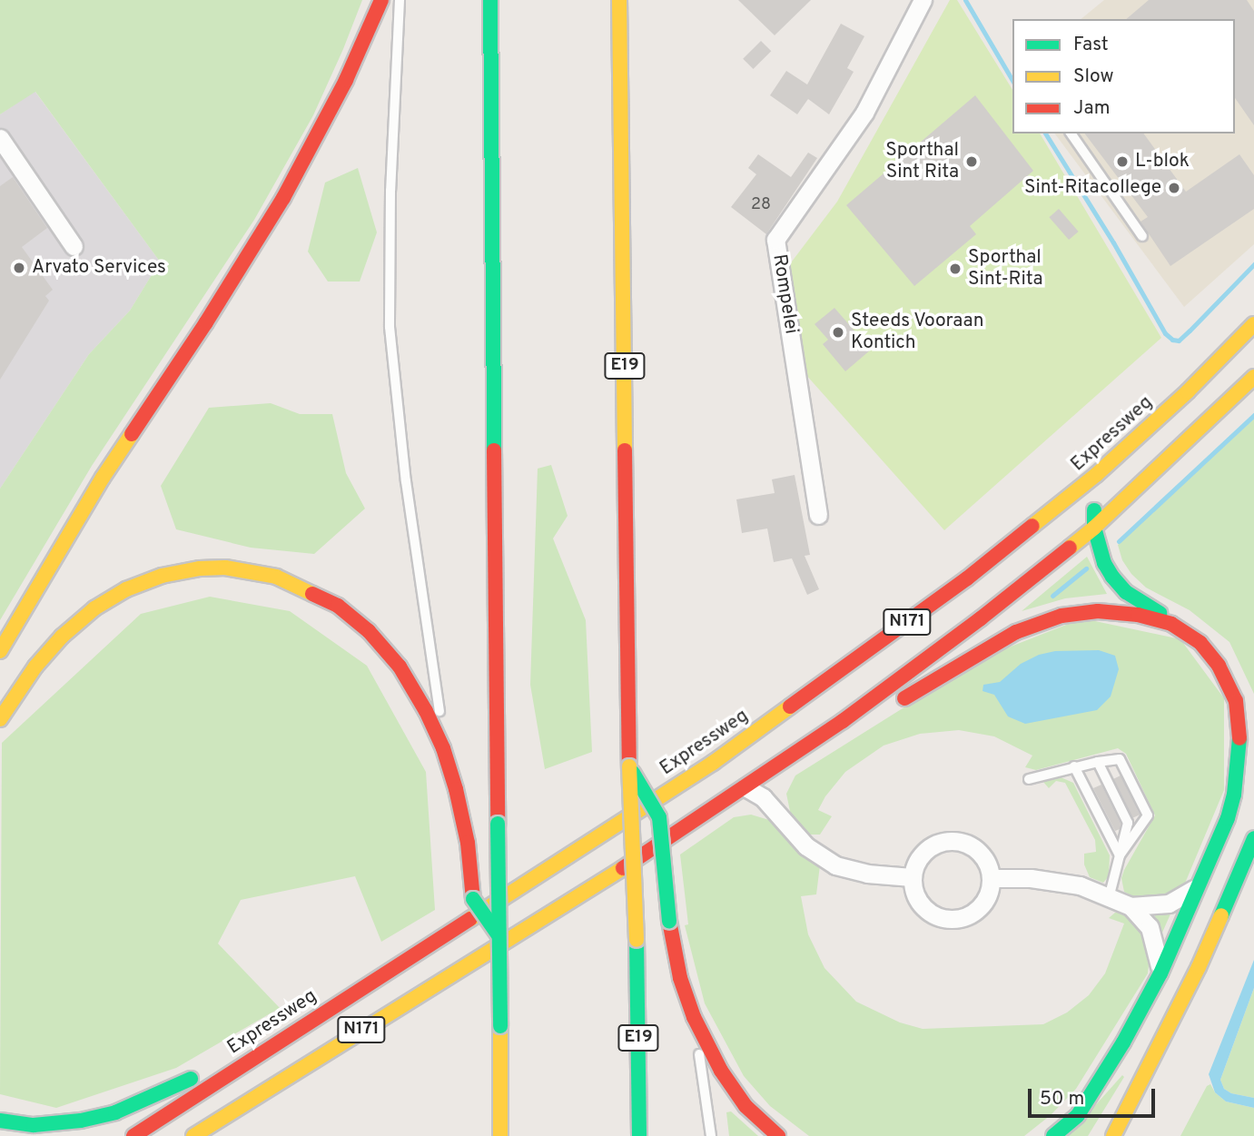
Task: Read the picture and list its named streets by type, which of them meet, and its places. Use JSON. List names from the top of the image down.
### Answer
{
  "streets": {
    "highway": ["E19", "Expressweg", "N171"],
    "street": ["Rompelei"]
  },
  "places": [
    "Sporthal Sint Rita",
    "L-blok",
    "Sint-Ritacollege",
    "Arvato Services",
    "Sporthal Sint-Rita",
    "Steeds Vooraan Kontich"
  ],
  "house_numbers": ["28"],
  "legend": ["Fast", "Slow", "Jam"],
  "scale_bar": "50 m"
}
